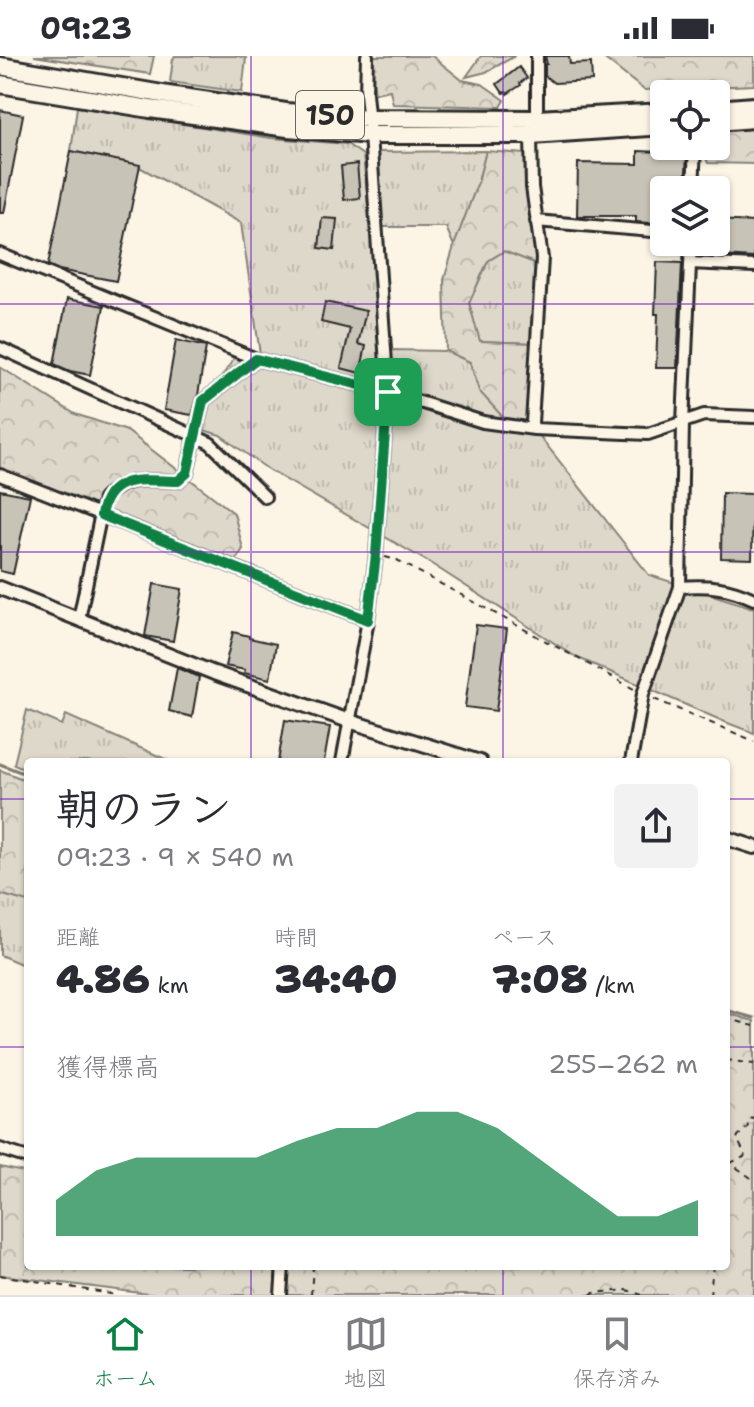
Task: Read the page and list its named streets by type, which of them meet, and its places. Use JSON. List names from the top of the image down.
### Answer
{
  "streets": {
    "highway": ["150"]
  },
  "page": {
    "status": "09:23",
    "heading": ["朝のラン", "09:23 · 9 × 540 m"],
    "stats": [
      ["距離", "4.86 km"],
      ["時間", "34:40"],
      ["ペース", "7:08 /km"]
    ],
    "chart": ["獲得標高", "255–262 m"],
    "tabs": ["ホーム", "地図", "保存済み"]
  }
}
